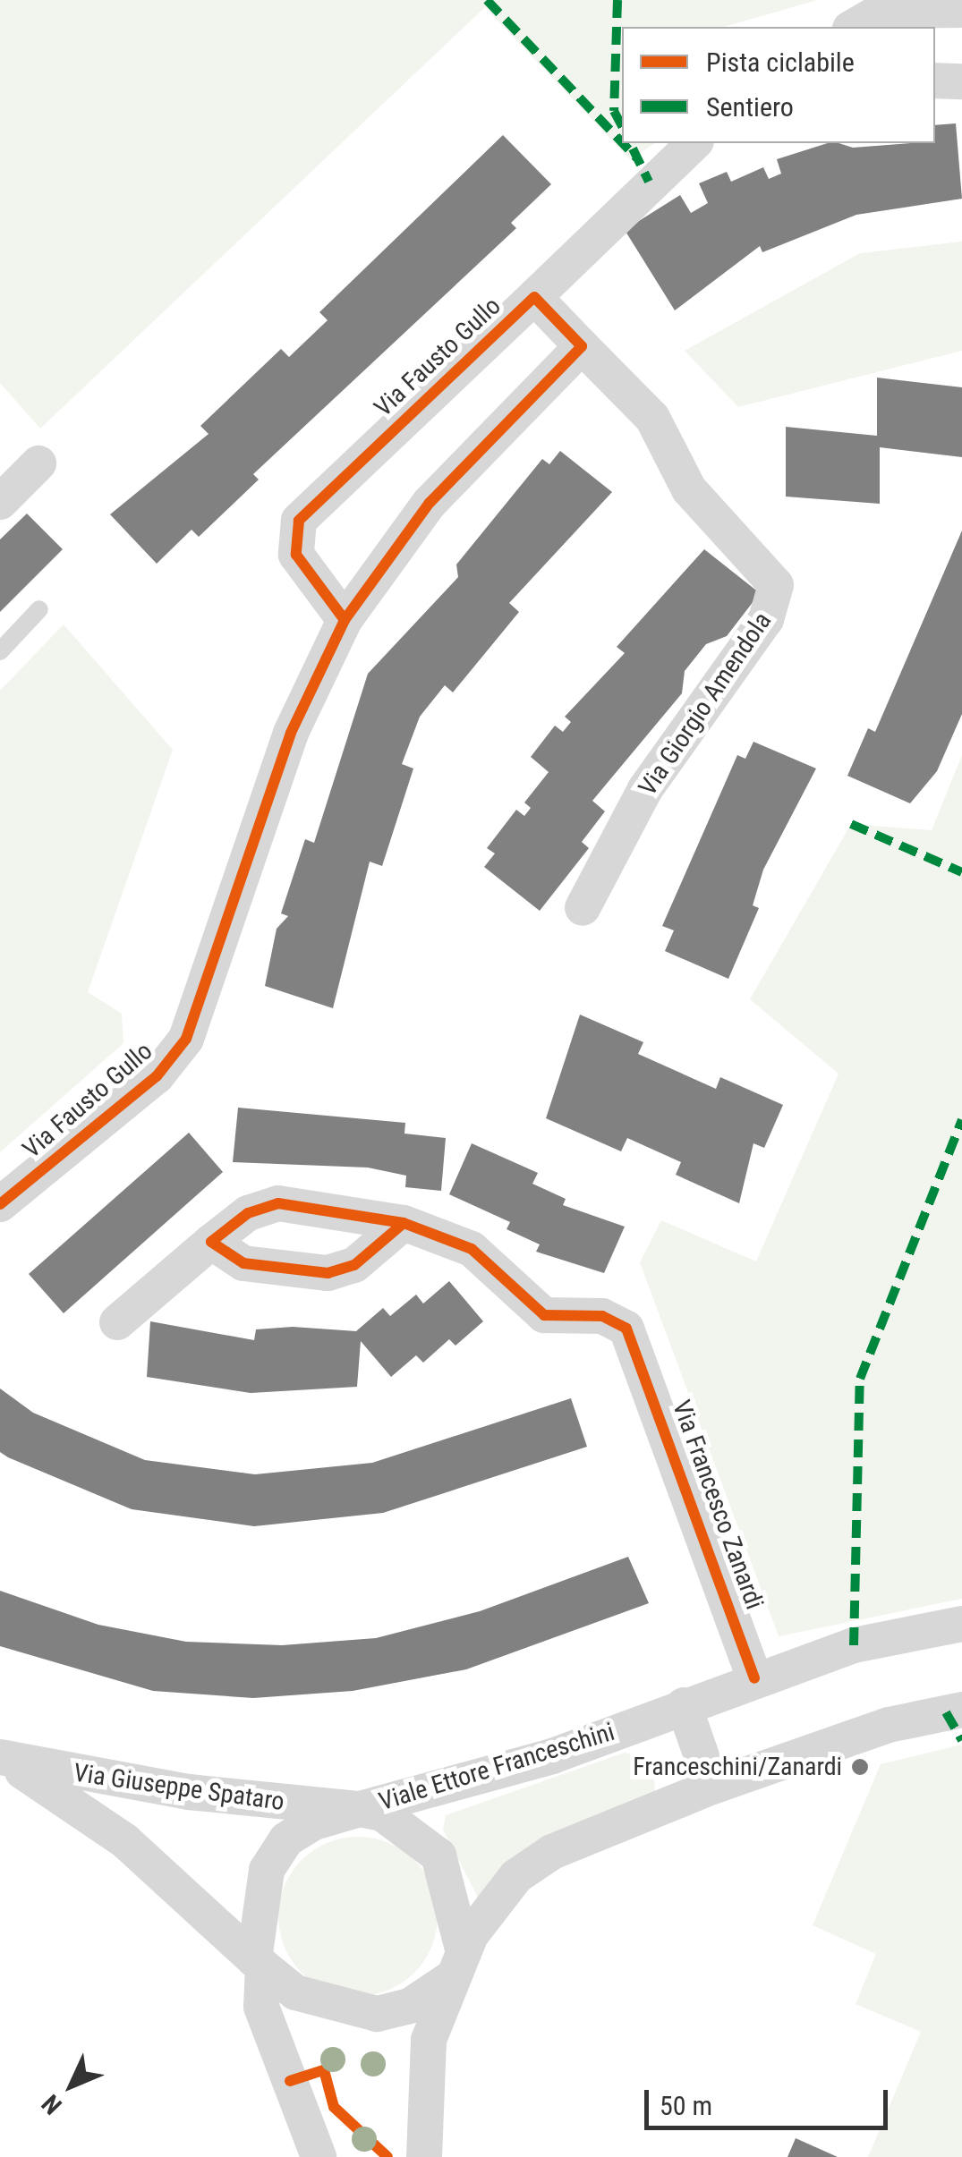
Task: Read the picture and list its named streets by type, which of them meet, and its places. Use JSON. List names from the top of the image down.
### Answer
{
  "streets": {
    "street": [
      "Via Fausto Gullo",
      "Via Giorgio Amendola",
      "Via Francesco Zanardi",
      "Viale Ettore Franceschini",
      "Via Giuseppe Spataro"
    ]
  },
  "crossings": [
    ["Via Fausto Gullo", "Via Giorgio Amendola"],
    ["Via Francesco Zanardi", "Viale Ettore Franceschini"],
    ["Viale Ettore Franceschini", "Via Giuseppe Spataro"]
  ],
  "places": ["Franceschini/Zanardi"],
  "legend": ["Pista ciclabile", "Sentiero"],
  "scale_bar": "50 m",
  "north": "bottom left"
}
